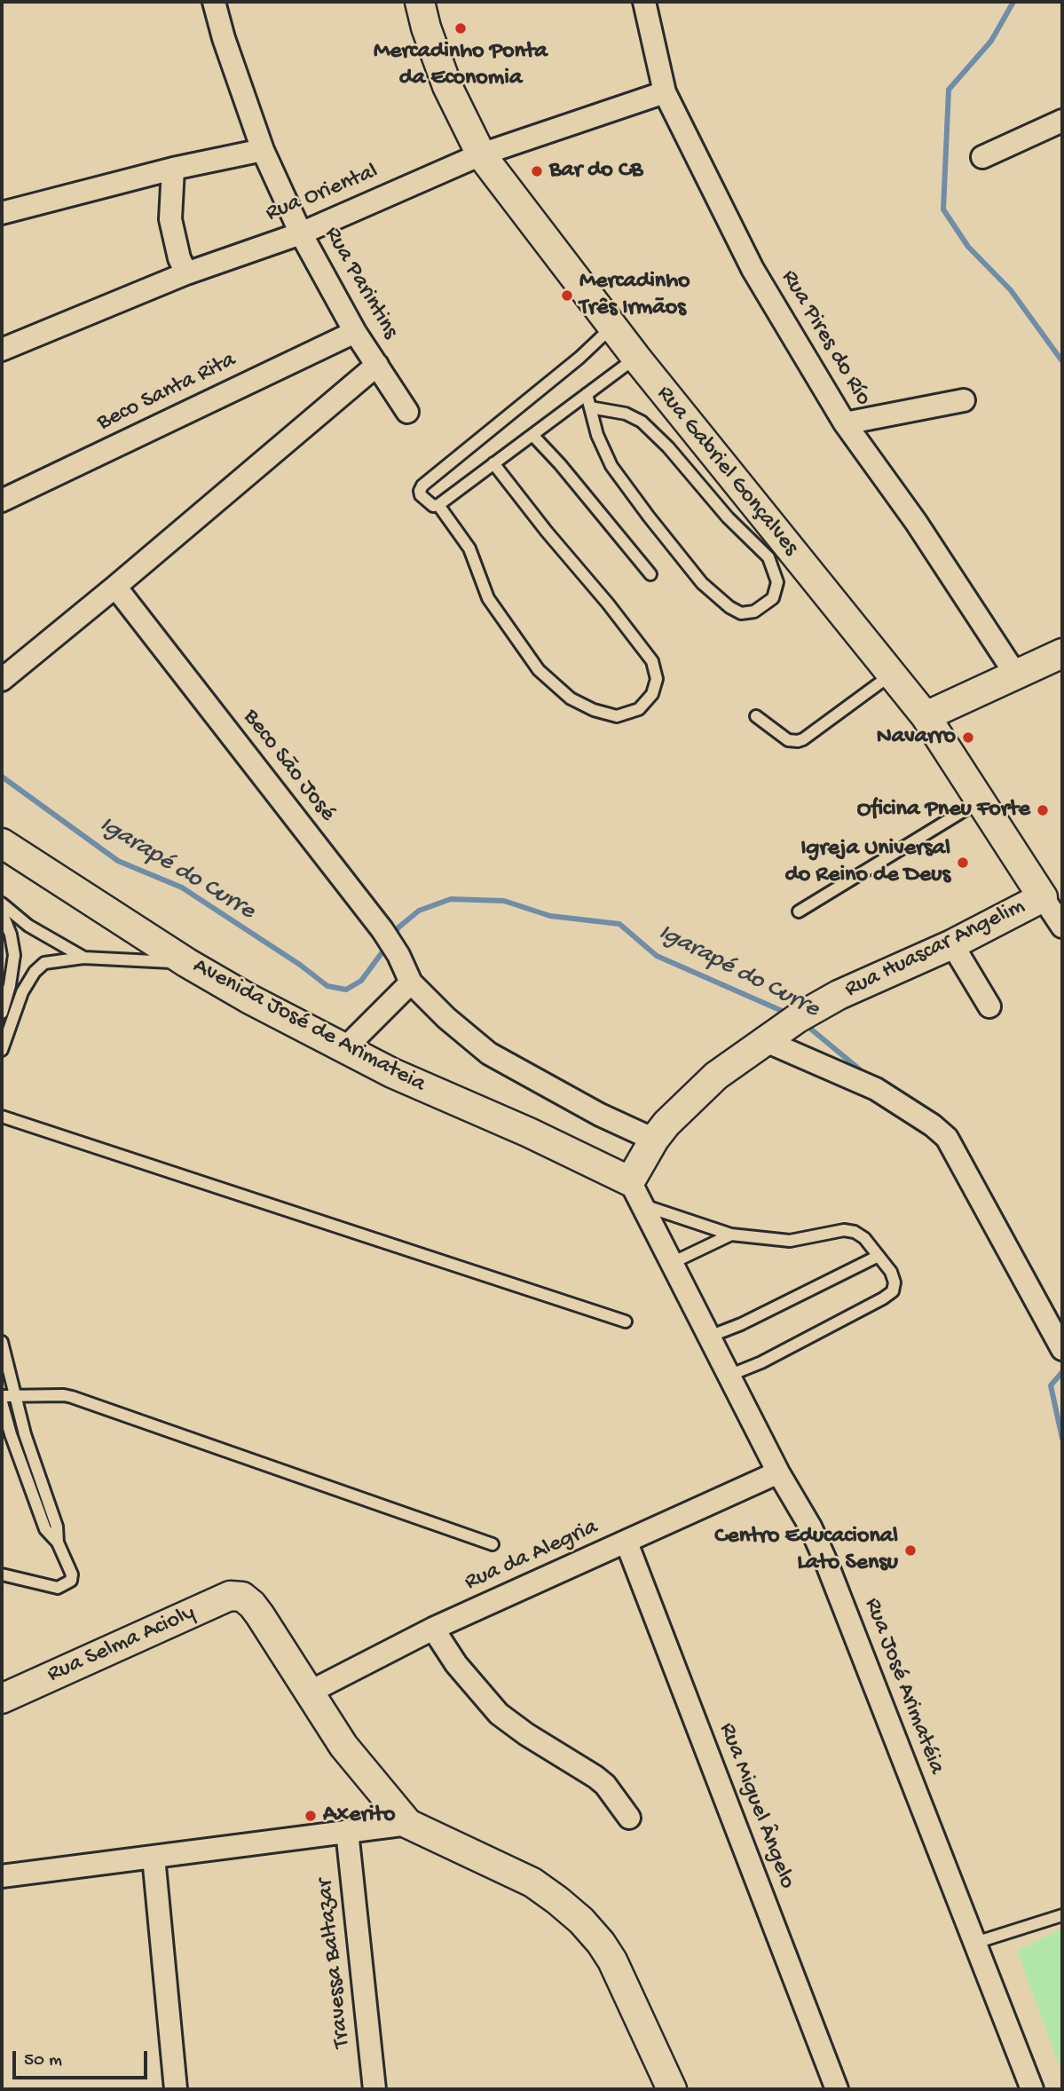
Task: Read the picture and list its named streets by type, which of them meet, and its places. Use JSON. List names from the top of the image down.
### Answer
{
  "streets": {
    "street": [
      "Rua Oriental",
      "Rua Parintins",
      "Rua Pires do Río",
      "Beco Santa Rita",
      "Rua Gabriel Gonçalves",
      "Beco São José",
      "Rua Huascar Angelim",
      "Avenida José de Arimateia",
      "Rua da Alegria",
      "Rua Selma Acioly",
      "Rua José Arimatéia",
      "Rua Miguel Ângelo",
      "Travessa Baltazar"
    ]
  },
  "crossings": [
    ["Rua Oriental", "Rua Parintins"],
    ["Rua Oriental", "Rua Pires do Río"],
    ["Rua Oriental", "Rua Gabriel Gonçalves"],
    ["Rua Parintins", "Beco Santa Rita"],
    ["Rua Gabriel Gonçalves", "Rua Huascar Angelim"],
    ["Beco São José", "Rua Huascar Angelim"],
    ["Rua Huascar Angelim", "Avenida José de Arimateia"],
    ["Rua Huascar Angelim", "Rua José Arimatéia"],
    ["Avenida José de Arimateia", "Rua José Arimatéia"],
    ["Rua da Alegria", "Rua Selma Acioly"],
    ["Rua da Alegria", "Rua José Arimatéia"],
    ["Rua da Alegria", "Rua Miguel Ângelo"]
  ],
  "water": ["Igarapé do Curre"],
  "places": [
    "Mercadinho Ponta da Economia",
    "Bar do CB",
    "Mercadinho Três Irmãos",
    "Navarro",
    "Oficina Pneu Forte",
    "Igreja Universal do Reino de Deus",
    "Centro Educacional Lato Sensu",
    "Axerito"
  ],
  "scale_bar": "50 m"
}
